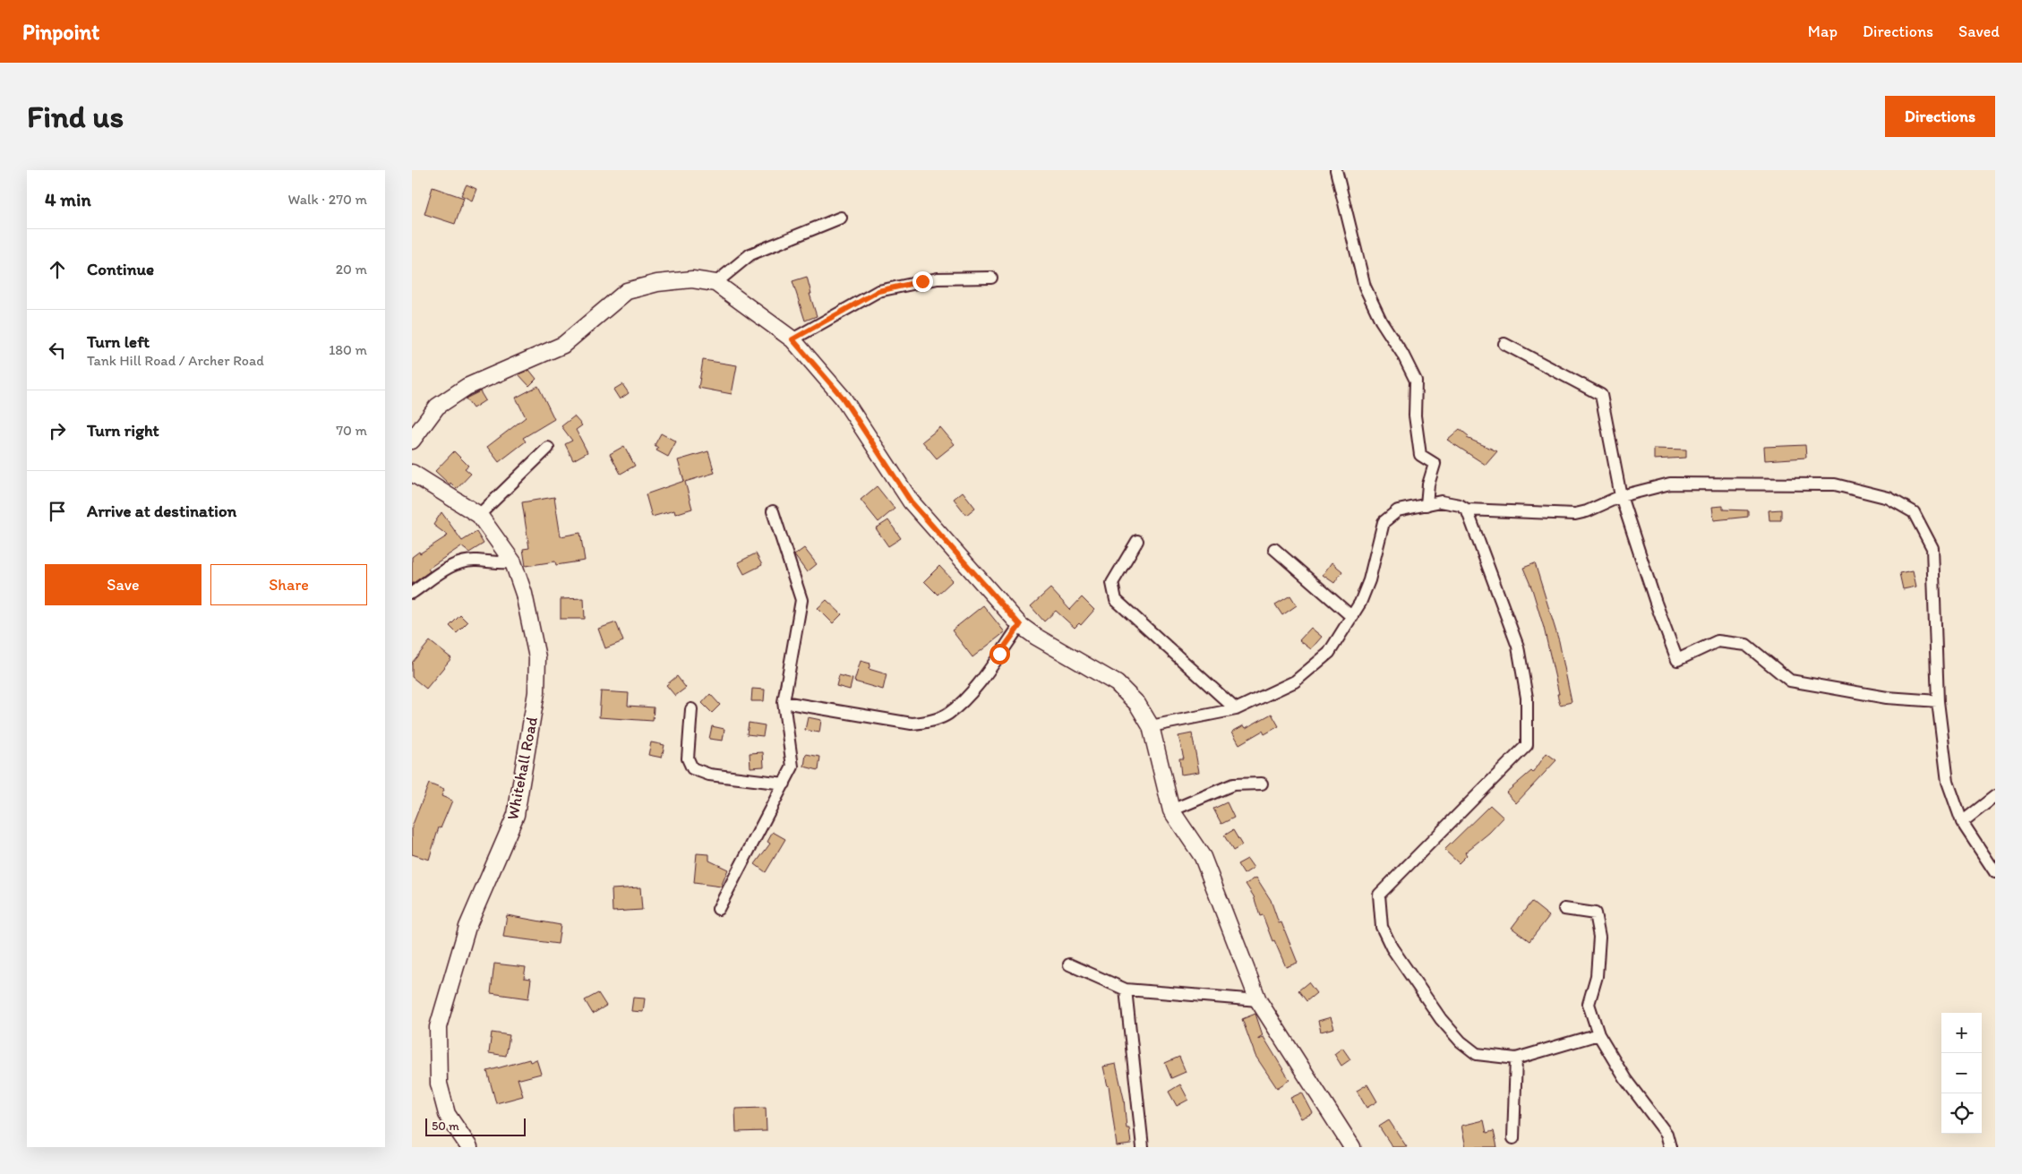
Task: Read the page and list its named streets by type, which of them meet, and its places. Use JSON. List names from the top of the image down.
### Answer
{
  "streets": {
    "street": ["Whitehall Road"]
  },
  "scale_bar": "50 m",
  "page": {
    "header": "Pinpoint",
    "nav": ["Map", "Directions", "Saved"],
    "buttons": [
      "Directions",
      ["Save", "Share"]
    ],
    "title": "Find us",
    "heading": ["4 min", "Walk · 270 m"],
    "list": [
      ["Continue", "20 m"],
      ["Turn left", "Tank Hill Road / Archer Road", "180 m"],
      ["Turn right", "70 m"],
      "Arrive at destination"
    ],
    "map_buttons": ["+", "−"],
    "scale": "50 m"
  }
}
